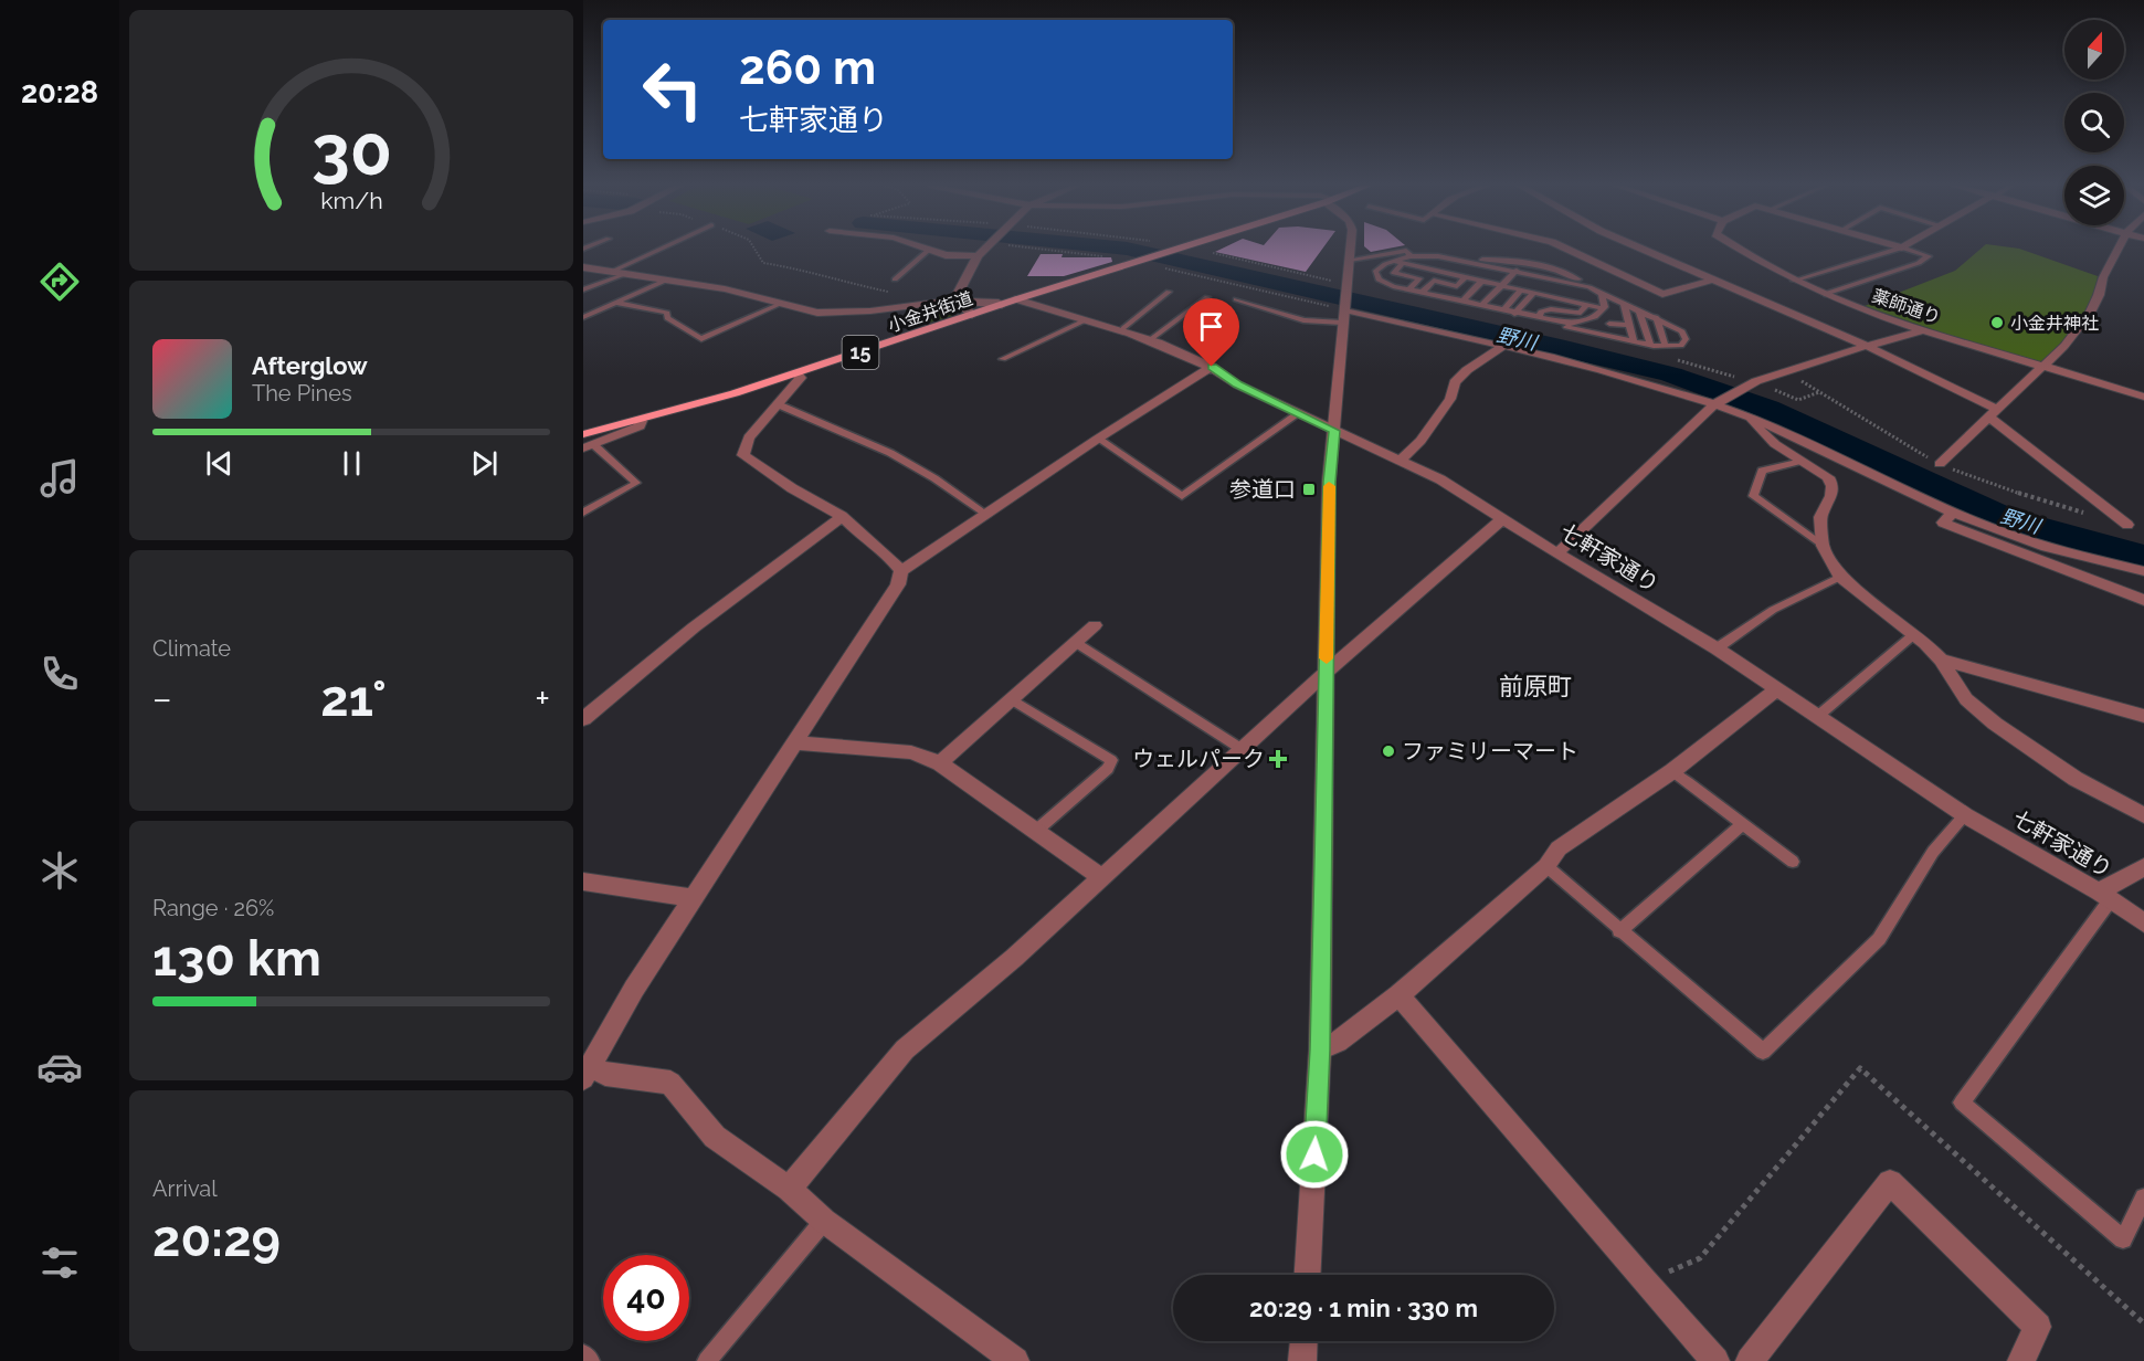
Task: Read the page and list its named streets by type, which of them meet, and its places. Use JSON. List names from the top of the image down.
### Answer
{
  "streets": {
    "main road": ["小金井街道", "15"],
    "street": ["薬師通り", "七軒家通り"]
  },
  "crossings": [
    ["小金井街道", "15"],
    ["小金井街道", "七軒家通り"]
  ],
  "districts": ["前原町"],
  "water": ["野川"],
  "places": {
    "other": ["小金井神社", "ファミリーマート"],
    "transit": ["参道口"],
    "health": ["ウェルパーク"]
  },
  "north": "top",
  "page": {
    "tabs": "20:28",
    "turn": ["260 m", "七軒家通り"],
    "song": ["Afterglow", "The Pines"],
    "tile": [
      "Climate",
      ["Range · 26%", "130 km"],
      ["Arrival", "20:29"]
    ],
    "heat": ["−", "21°", "+"],
    "limit": "40",
    "trip": "20:29 · 1 min · 330 m",
    "gauge": ["30", "km/h"]
  }
}
